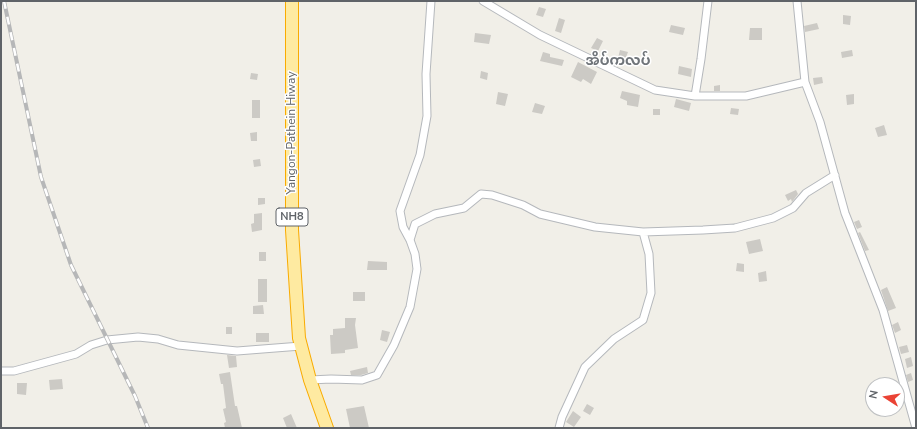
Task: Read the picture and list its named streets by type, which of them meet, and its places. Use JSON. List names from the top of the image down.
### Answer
{
  "streets": {
    "highway": ["Yangon-Pathein Hiway", "NH8"]
  },
  "districts": ["အိပ်ကလပ်"],
  "north": "left"
}
